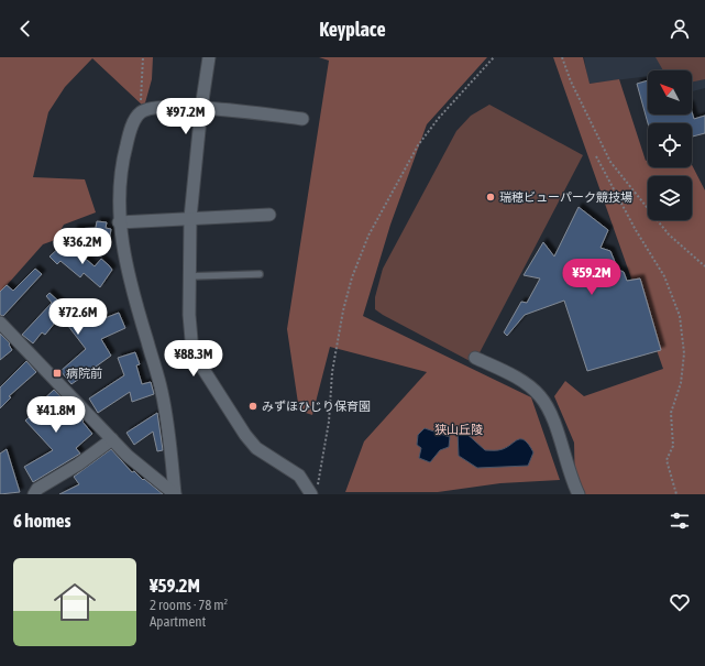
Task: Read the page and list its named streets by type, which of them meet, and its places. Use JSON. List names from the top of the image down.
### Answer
{
  "parks": ["狭山丘陵"],
  "places": {
    "other": ["瑞穂ビューパーク競技場", "みずほひじり保育園"],
    "transit": ["病院前"]
  },
  "north": "top left",
  "page": {
    "header": "Keyplace",
    "price": [
      "¥97.2M",
      "¥36.2M",
      "¥59.2M",
      "¥72.6M",
      "¥88.3M",
      "¥41.8M"
    ],
    "heading": "6 homes",
    "list": [
      {
        "name": "¥59.2M",
        "note": "2 rooms · 78 m² · Apartment"
      }
    ]
  }
}
